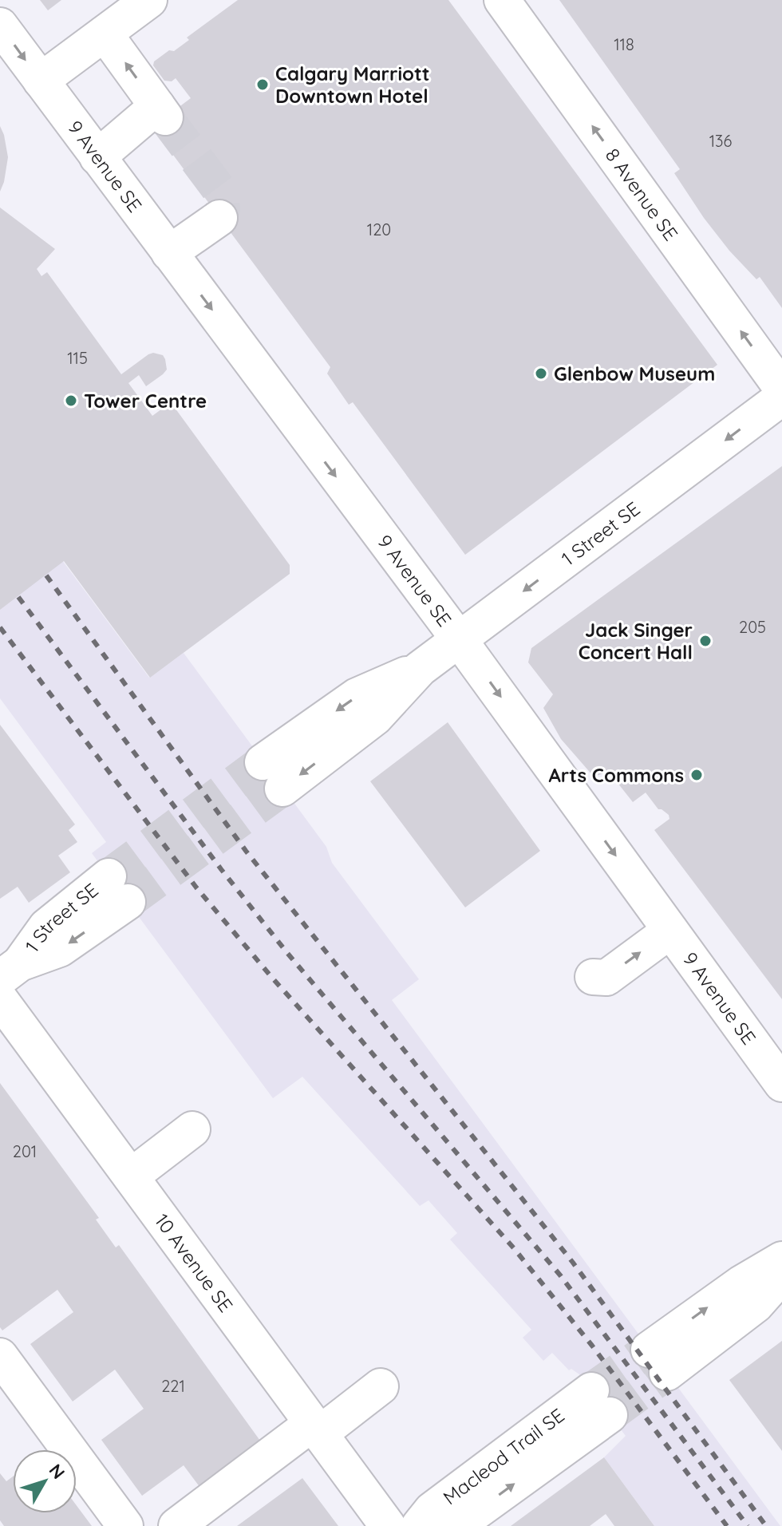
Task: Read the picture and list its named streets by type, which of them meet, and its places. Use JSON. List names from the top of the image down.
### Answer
{
  "streets": {
    "main road": [
      "9 Avenue SE",
      "8 Avenue SE",
      "1 Street SE",
      "10 Avenue SE",
      "Macleod Trail SE"
    ]
  },
  "crossings": [
    ["9 Avenue SE", "1 Street SE"]
  ],
  "one_way": ["9 Avenue SE", "8 Avenue SE", "1 Street SE"],
  "places": [
    "Calgary Marriott Downtown Hotel",
    "Glenbow Museum",
    "Tower Centre",
    "Jack Singer Concert Hall",
    "Arts Commons"
  ],
  "house_numbers": [
    "118",
    "136",
    "120",
    "115",
    "205",
    "201",
    "221"
  ],
  "north": "top right"
}
